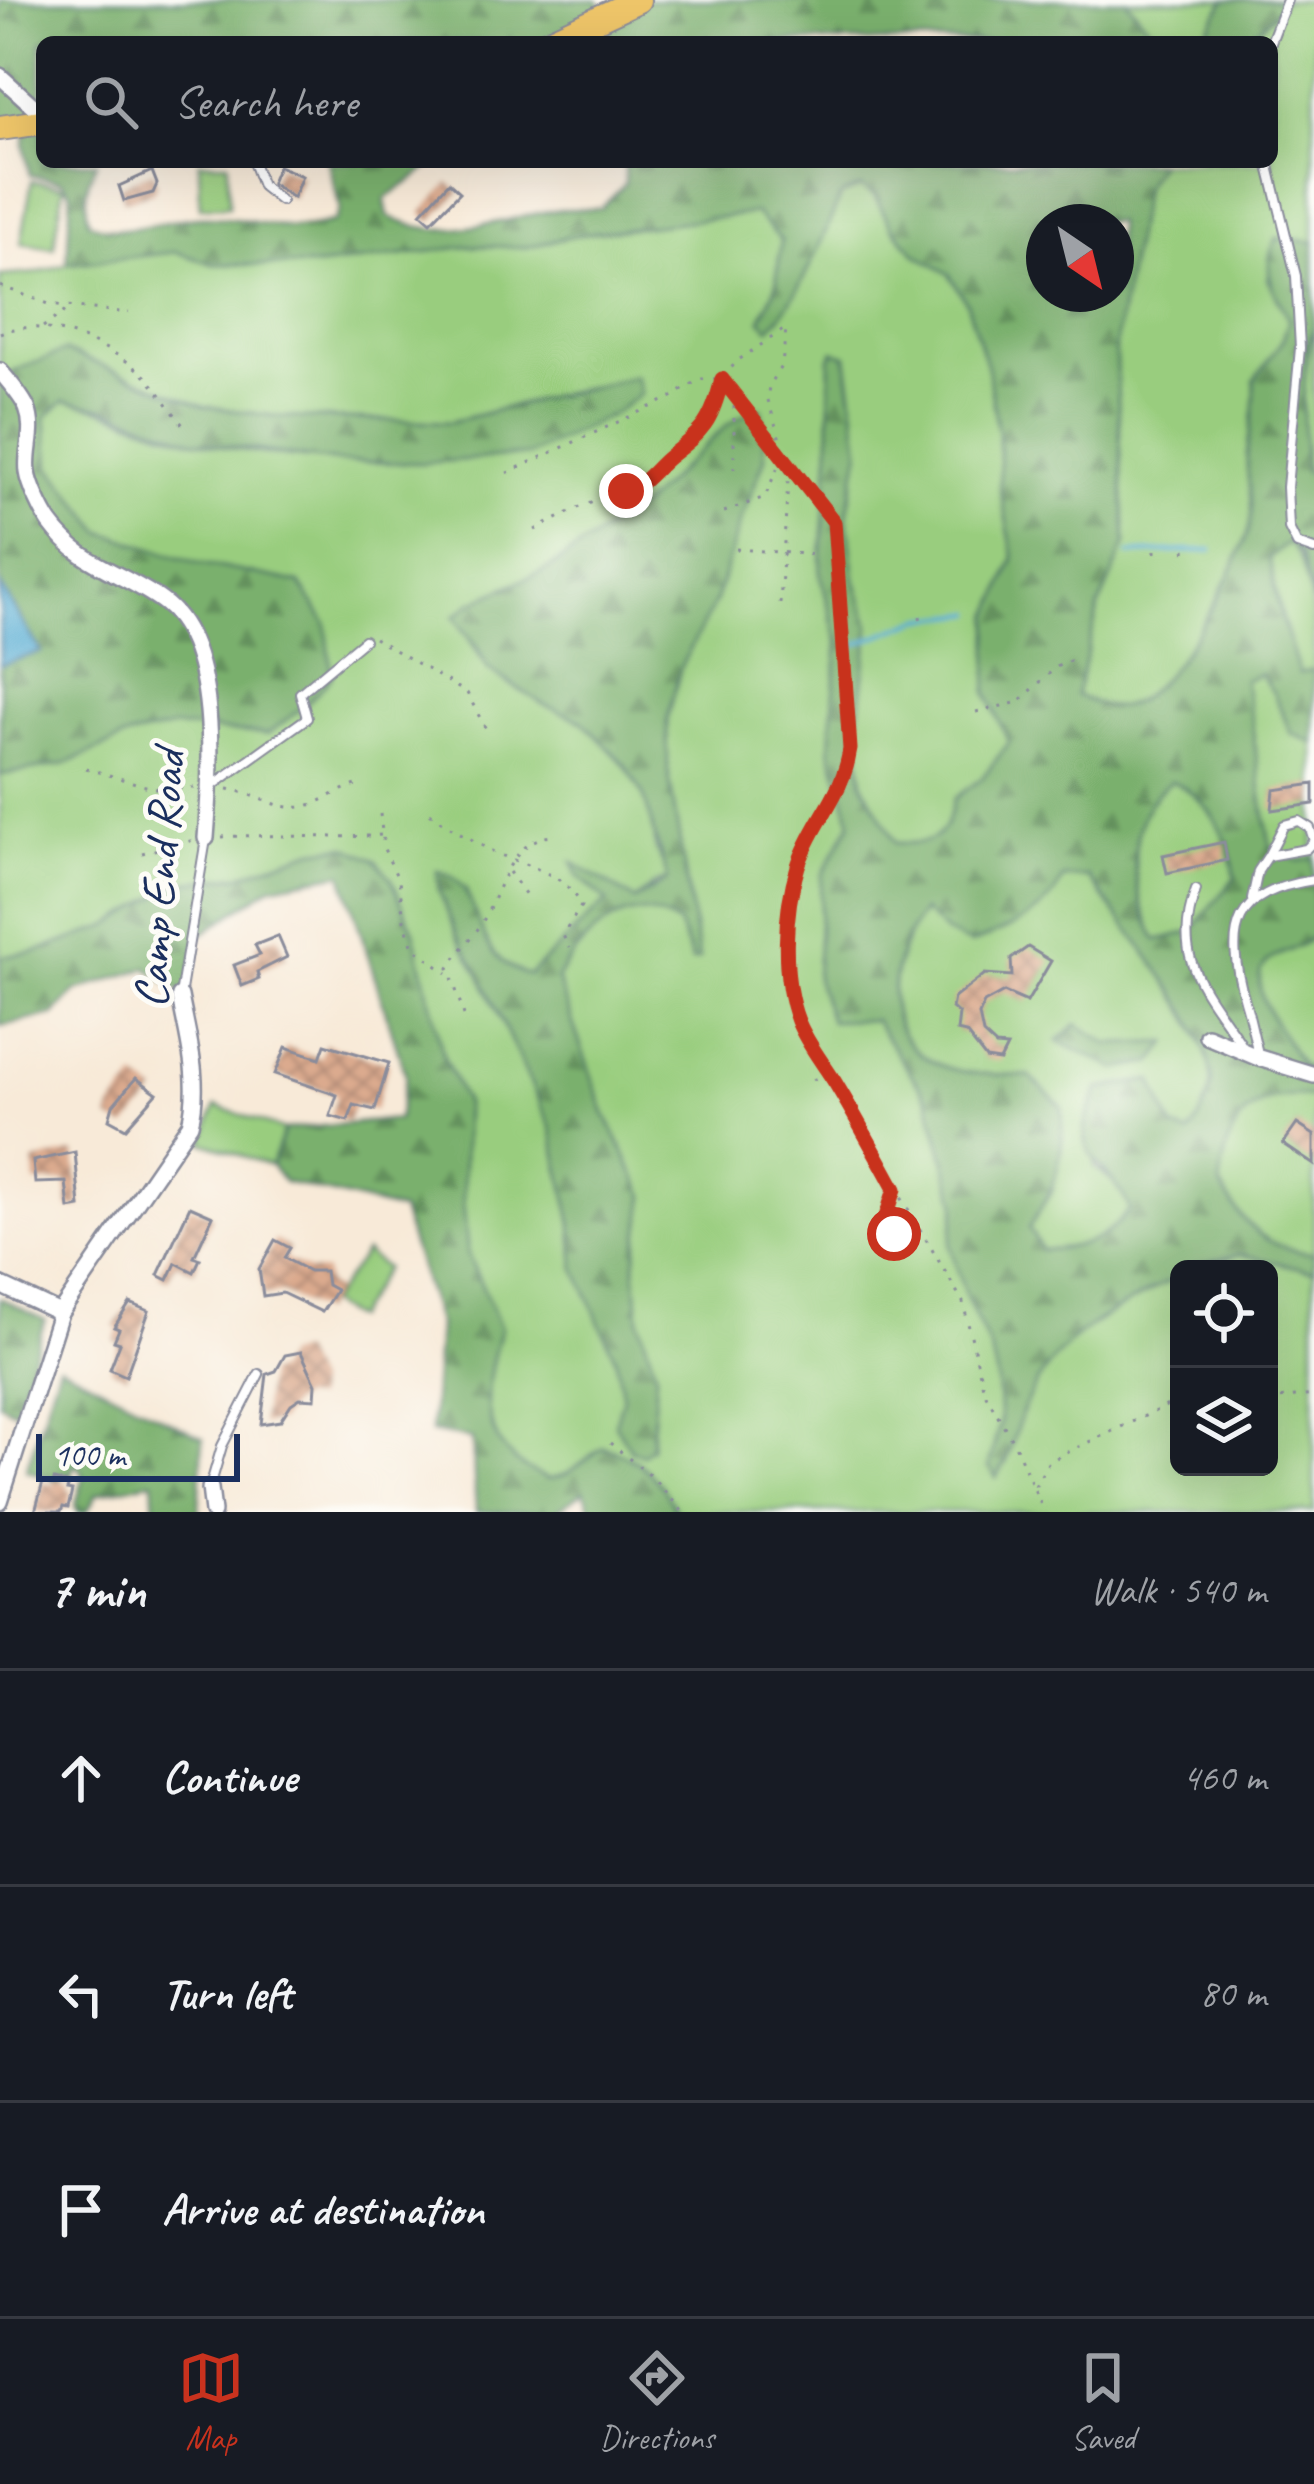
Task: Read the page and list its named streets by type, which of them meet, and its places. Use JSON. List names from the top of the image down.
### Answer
{
  "streets": {
    "street": ["Camp End Road"]
  },
  "scale_bar": "100 m",
  "north": "bottom right",
  "page": {
    "search": "Search here",
    "scale": "100 m",
    "heading": ["7 min", "Walk · 540 m"],
    "list": [
      ["Continue", "460 m"],
      ["Turn left", "80 m"],
      "Arrive at destination"
    ],
    "nav": ["Map", "Directions", "Saved"]
  }
}
